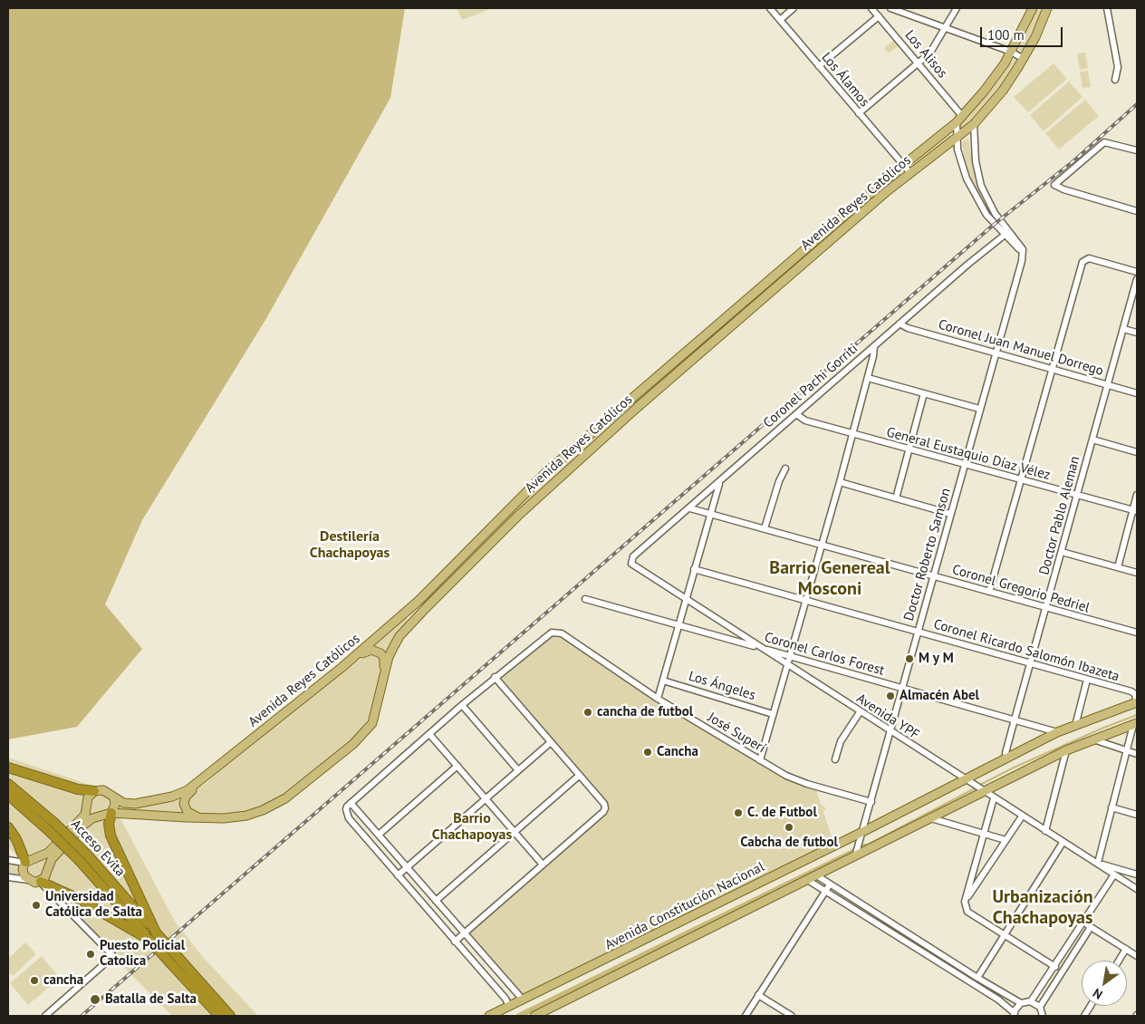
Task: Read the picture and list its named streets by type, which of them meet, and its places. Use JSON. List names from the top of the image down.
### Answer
{
  "streets": {
    "highway": ["Acceso Evita"],
    "main road": ["Avenida Reyes Católicos", "Avenida Constitución Nacional"],
    "street": [
      "Los Alisos",
      "Los Álamos",
      "Coronel Juan Manuel Dorrego",
      "Coronel Pachi Gorriti",
      "General Eustaquio Díaz Vélez",
      "Doctor Pablo Aleman",
      "Doctor Roberto Samson",
      "Coronel Gregorio Pedriel",
      "Coronel Ricardo Salomón Ibazeta",
      "Coronel Carlos Forest",
      "Los Ángeles",
      "Avenida YPF",
      "José Superí"
    ]
  },
  "crossings": [
    ["Los Alisos", "Avenida Reyes Católicos"],
    ["Los Alisos", "Doctor Roberto Samson"],
    ["Los Álamos", "Avenida Reyes Católicos"],
    ["Avenida Reyes Católicos", "Doctor Roberto Samson"],
    ["Coronel Juan Manuel Dorrego", "Coronel Pachi Gorriti"],
    ["Coronel Juan Manuel Dorrego", "Doctor Pablo Aleman"],
    ["Coronel Juan Manuel Dorrego", "Doctor Roberto Samson"],
    ["Coronel Pachi Gorriti", "General Eustaquio Díaz Vélez"],
    ["Coronel Pachi Gorriti", "Doctor Roberto Samson"],
    ["Coronel Pachi Gorriti", "Coronel Gregorio Pedriel"],
    ["Coronel Pachi Gorriti", "Avenida YPF"],
    ["General Eustaquio Díaz Vélez", "Doctor Pablo Aleman"],
    ["General Eustaquio Díaz Vélez", "Doctor Roberto Samson"],
    ["Doctor Pablo Aleman", "Coronel Gregorio Pedriel"],
    ["Doctor Pablo Aleman", "Coronel Ricardo Salomón Ibazeta"],
    ["Doctor Pablo Aleman", "Coronel Carlos Forest"],
    ["Doctor Pablo Aleman", "Avenida Constitución Nacional"],
    ["Doctor Roberto Samson", "Coronel Gregorio Pedriel"],
    ["Doctor Roberto Samson", "Coronel Ricardo Salomón Ibazeta"],
    ["Doctor Roberto Samson", "Coronel Carlos Forest"],
    ["Doctor Roberto Samson", "Avenida YPF"],
    ["Doctor Roberto Samson", "José Superí"],
    ["Doctor Roberto Samson", "Avenida Constitución Nacional"],
    ["Coronel Ricardo Salomón Ibazeta", "Avenida Constitución Nacional"],
    ["Coronel Carlos Forest", "Avenida YPF"],
    ["Coronel Carlos Forest", "Avenida Constitución Nacional"],
    ["Avenida YPF", "Avenida Constitución Nacional"]
  ],
  "districts": [
    "Destilería Chachapoyas",
    "Barrio Genereal Mosconi",
    "Barrio Chachapoyas",
    "Urbanización Chachapoyas"
  ],
  "places": [
    "M y M",
    "Almacén Abel",
    "cancha de futbol",
    "Cancha",
    "C. de Futbol",
    "Cabcha de futbol",
    "Universidad Católica de Salta",
    "Puesto Policial Catolica",
    "cancha",
    "Batalla de Salta"
  ],
  "scale_bar": "100 m",
  "north": "bottom left"
}
